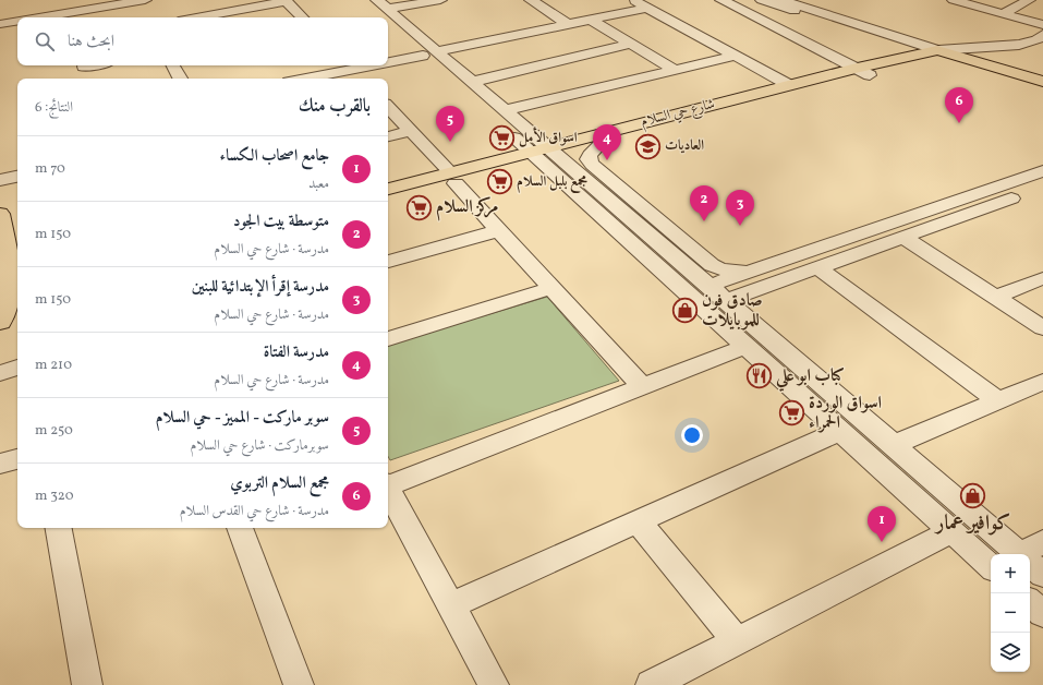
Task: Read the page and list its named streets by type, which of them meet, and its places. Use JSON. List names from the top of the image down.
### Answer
{
  "streets": {
    "main road": ["شارع حي السلام"]
  },
  "places": {
    "supermarket": [
      "اسواق الأمل",
      "مجمع بلبل السلام",
      "مركز السلام",
      "اسواق الوردة الحمراء"
    ],
    "school or university": ["العاديات"],
    "shop": ["صادق فون للموبايلات", "كوافير عمار"],
    "restaurant": ["كباب ابو علي"]
  },
  "page": {
    "search": "ابحث هنا",
    "heading": ["بالقرب منك", "النتائج: 6"],
    "pins": [
      "6",
      "5",
      "4",
      "2",
      "3",
      "1"
    ],
    "list": [
      {
        "mark": "1",
        "name": "جامع اصحاب الكساء",
        "note": "معبد",
        "value": "70 m"
      },
      {
        "mark": "2",
        "name": "متوسطة بيت الجود",
        "note": "مدرسة · شارع حي السلام",
        "value": "150 m"
      },
      {
        "mark": "3",
        "name": "مدرسة إقرأ الإبتدائية للبنين",
        "note": "مدرسة · شارع حي السلام",
        "value": "150 m"
      },
      {
        "mark": "4",
        "name": "مدرسة الفتاة",
        "note": "مدرسة · شارع حي السلام",
        "value": "210 m"
      },
      {
        "mark": "5",
        "name": "سوبر ماركت - المميز - حي السلام",
        "note": "سوبرماركت · شارع حي السلام",
        "value": "250 m"
      },
      {
        "mark": "6",
        "name": "مجمع السلام التربوي",
        "note": "مدرسة · شارع حي القدس السلام",
        "value": "320 m"
      }
    ],
    "map_buttons": ["+", "−"]
  }
}
